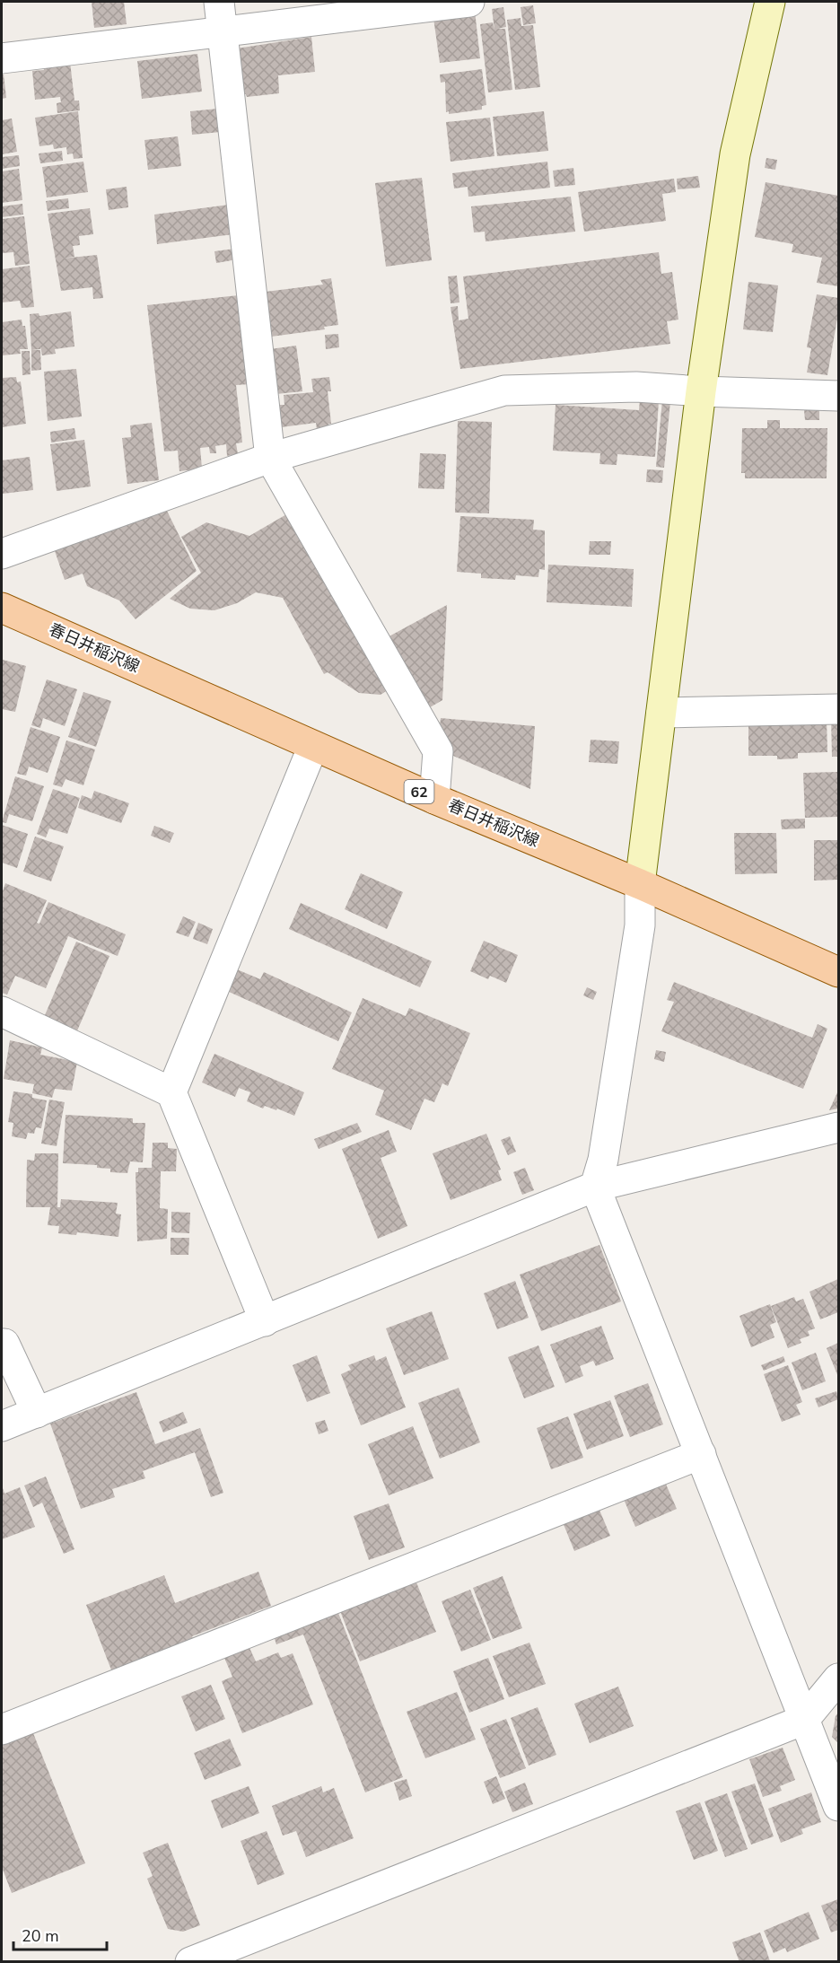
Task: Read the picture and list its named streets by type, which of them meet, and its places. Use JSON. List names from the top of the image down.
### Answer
{
  "streets": {
    "main road": ["春日井稲沢線", "62"]
  },
  "scale_bar": "20 m"
}
